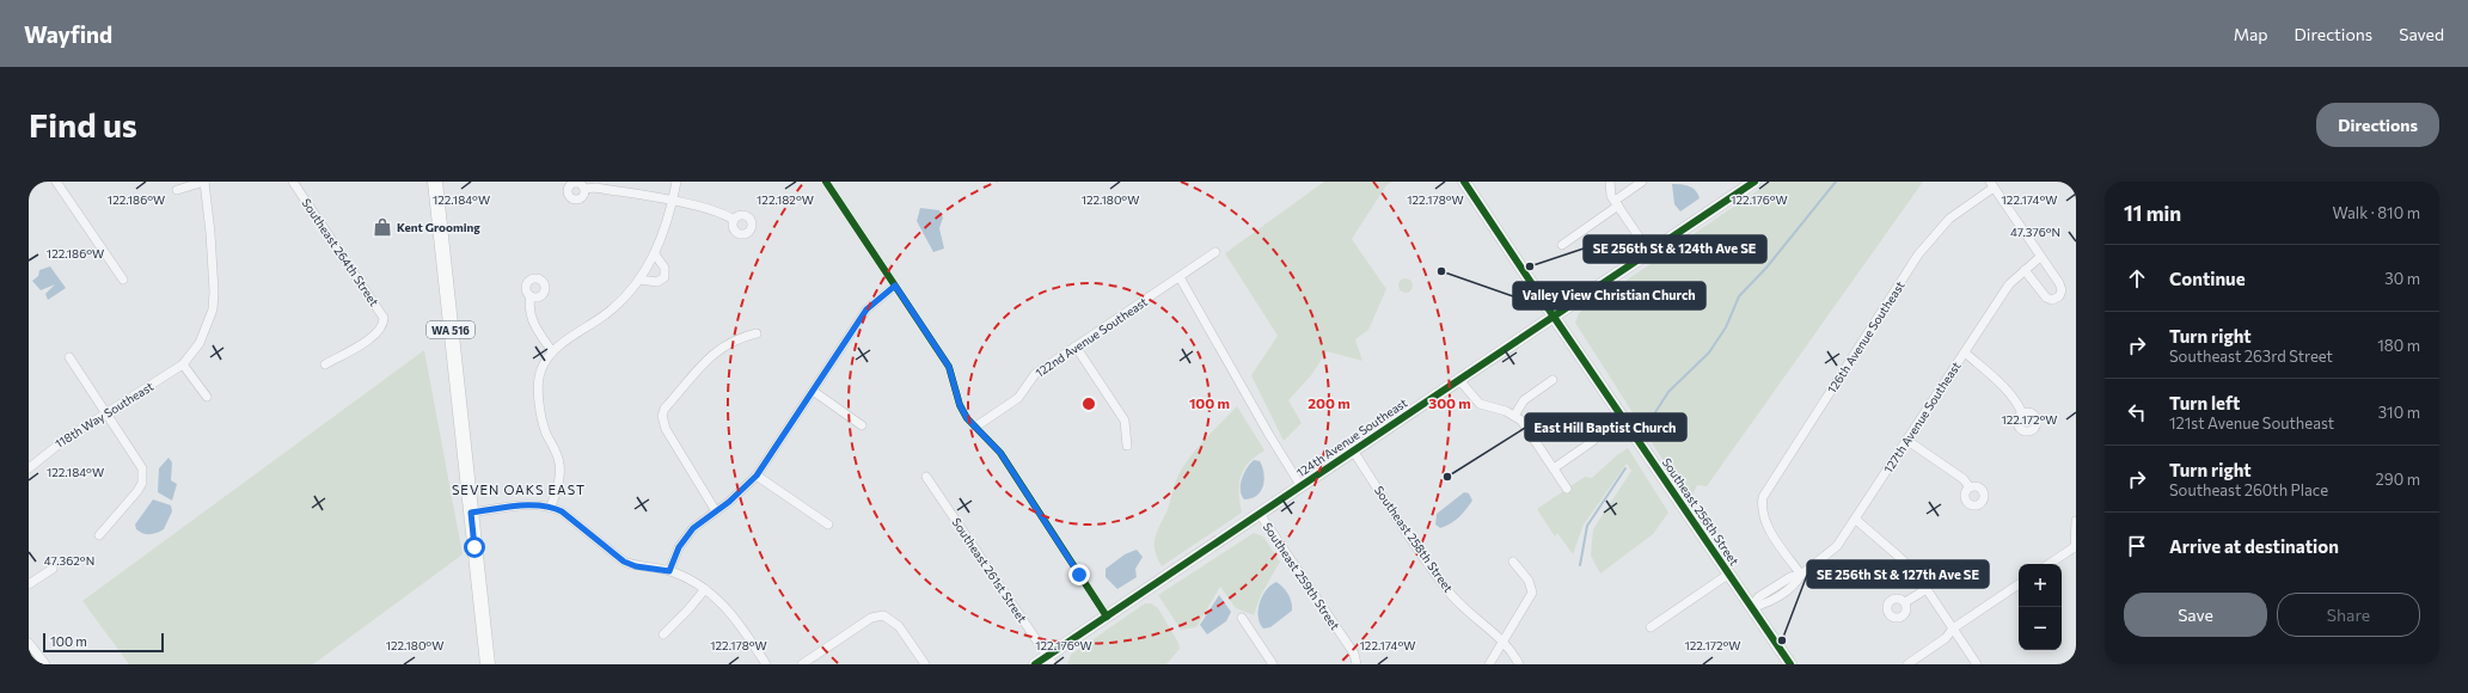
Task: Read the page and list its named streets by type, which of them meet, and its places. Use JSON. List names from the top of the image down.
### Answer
{
  "streets": {
    "main road": ["WA 516"],
    "street": [
      "Southeast 264th Street",
      "122nd Avenue Southeast",
      "126th Avenue Southeast",
      "118th Way Southeast",
      "127th Avenue Southeast",
      "124th Avenue Southeast",
      "Southeast 256th Street",
      "Southeast 258th Street",
      "Southeast 261st Street",
      "Southeast 259th Street"
    ]
  },
  "crossings": [
    ["126th Avenue Southeast", "127th Avenue Southeast"],
    ["127th Avenue Southeast", "Southeast 256th Street"],
    ["124th Avenue Southeast", "Southeast 256th Street"],
    ["124th Avenue Southeast", "Southeast 258th Street"],
    ["124th Avenue Southeast", "Southeast 261st Street"],
    ["124th Avenue Southeast", "Southeast 259th Street"]
  ],
  "districts": ["SEVEN OAKS EAST"],
  "places": {
    "shop": ["Kent Grooming"],
    "other": [
      "SE 256th St & 124th Ave SE",
      "Valley View Christian Church",
      "East Hill Baptist Church",
      "SE 256th St & 127th Ave SE"
    ]
  },
  "scale_bar": "100 m",
  "page": {
    "header": "Wayfind",
    "nav": ["Map", "Directions", "Saved"],
    "buttons": [
      "Directions",
      ["Save", "Share"]
    ],
    "title": "Find us",
    "heading": ["11 min", "Walk · 810 m"],
    "list": [
      ["Continue", "30 m"],
      ["Turn right", "Southeast 263rd Street", "180 m"],
      ["Turn left", "121st Avenue Southeast", "310 m"],
      ["Turn right", "Southeast 260th Place", "290 m"],
      "Arrive at destination"
    ],
    "map_buttons": ["+", "−"],
    "scale": "100 m"
  },
  "coordinates": [
    "122.176°W",
    "122.186°W",
    "122.184°W",
    "122.180°W",
    "122.178°W",
    "122.182°W",
    "122.174°W",
    "47.376°N",
    "122.172°W",
    "47.362°N"
  ],
  "rings": ["100 m", "200 m", "300 m"]
}
